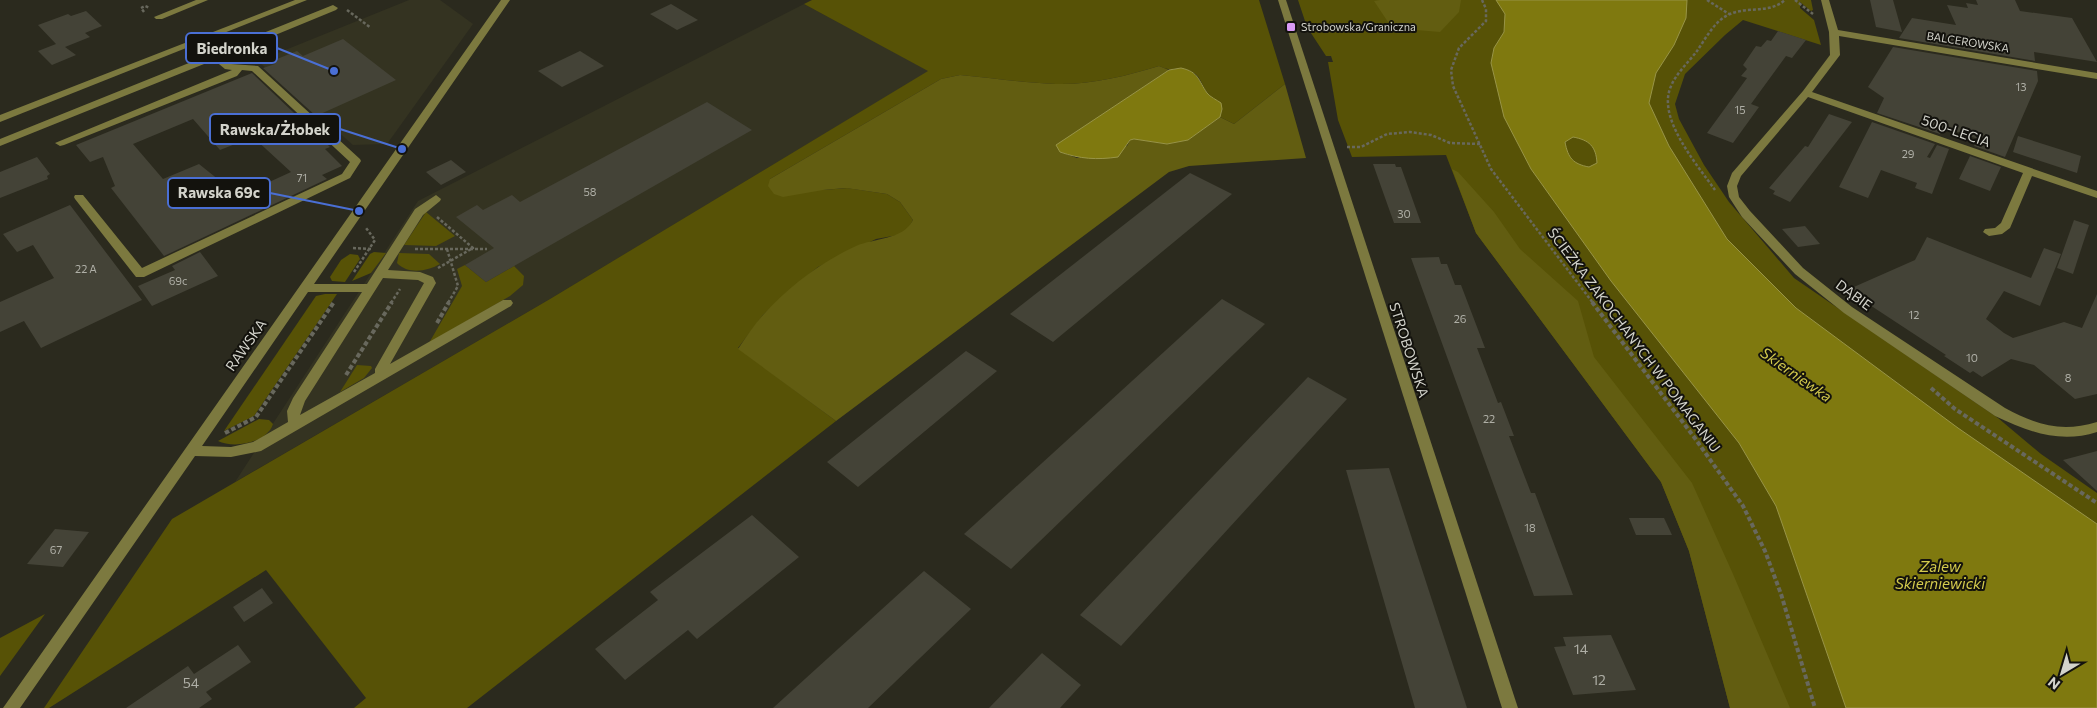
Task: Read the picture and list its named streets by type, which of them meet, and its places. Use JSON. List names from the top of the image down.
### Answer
{
  "streets": {
    "street": [
      "BALCEROWSKA",
      "500-LECIA",
      "DĄBIE",
      "RAWSKA",
      "STROBOWSKA"
    ],
    "path": ["ŚCIEŻKA ZAKOCHANYCH W POMAGANIU"]
  },
  "crossings": [
    ["BALCEROWSKA", "DĄBIE"],
    ["500-LECIA", "DĄBIE"]
  ],
  "water": ["Skierniewka", "Zalew Skierniewicki"],
  "places": {
    "transit": ["Strobowska/Graniczna"],
    "other": ["Biedronka", "Rawska/Żłobek", "Rawska 69c"]
  },
  "house_numbers": [
    "13",
    "15",
    "29",
    "71",
    "58",
    "30",
    "22 A",
    "69c",
    "12",
    "26",
    "10",
    "8",
    "22",
    "18",
    "67",
    "14",
    "12",
    "54"
  ],
  "north": "bottom left"
}
